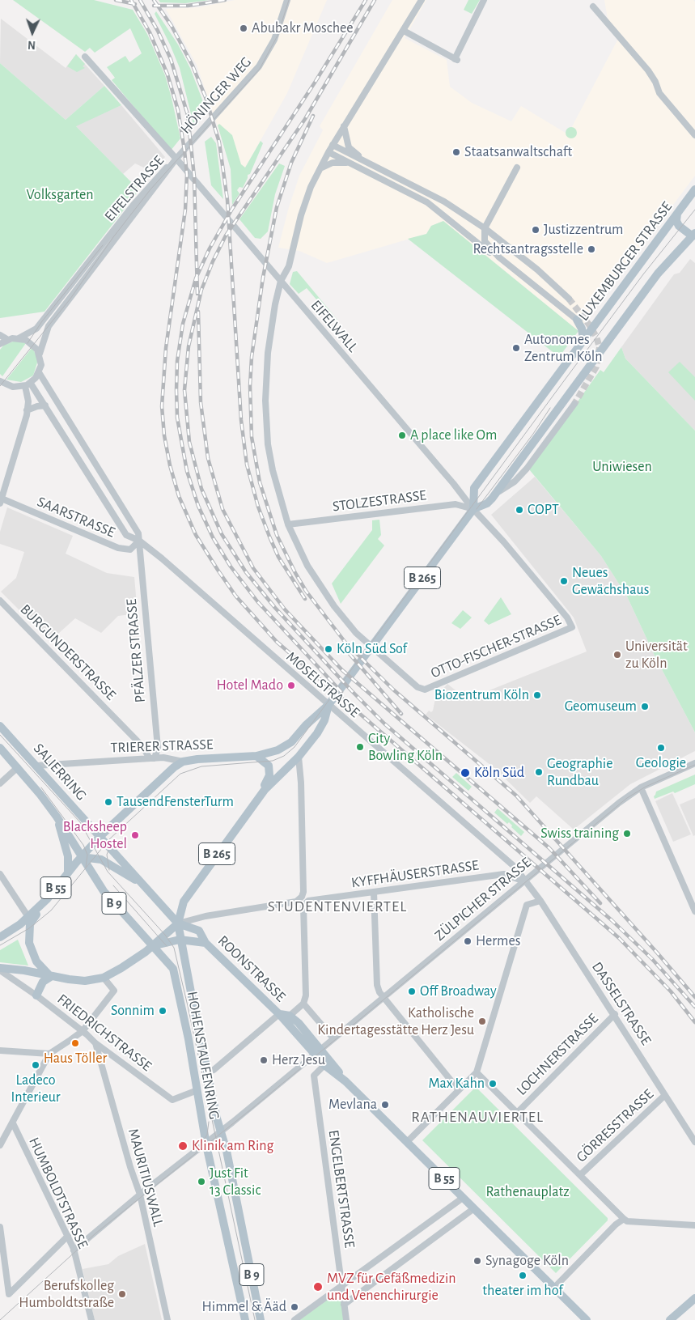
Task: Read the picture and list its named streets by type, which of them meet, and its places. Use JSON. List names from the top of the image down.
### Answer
{
  "streets": {
    "main road": [
      "LUXEMBURGER STRASSE",
      "B 265",
      "TRIERER STRASSE",
      "SALIERRING",
      "B 55",
      "B 9",
      "ROONSTRASSE",
      "HOHENSTAUFENRING"
    ],
    "street": [
      "HÖNINGER WEG",
      "EIFELSTRASSE",
      "EIFELWALL",
      "STOLZESTRASSE",
      "SAARSTRASSE",
      "OTTO-FISCHER-STRASSE",
      "PFÄLZER STRASSE",
      "BURGUNDERSTRASSE",
      "MOSELSTRASSE",
      "KYFFHÄUSERSTRASSE",
      "ZÜLPICHER STRASSE",
      "DASSELSTRASSE",
      "FRIEDRICHSTRASSE",
      "LOCHNERSTRASSE",
      "GÖRRESSTRASSE",
      "MAURITIUSWALL",
      "ENGELBERTSTRASSE",
      "HUMBOLDTSTRASSE"
    ]
  },
  "crossings": [
    ["HÖNINGER WEG", "EIFELSTRASSE"],
    ["HÖNINGER WEG", "EIFELWALL"],
    ["EIFELSTRASSE", "EIFELWALL"],
    ["EIFELSTRASSE", "PFÄLZER STRASSE"],
    ["LUXEMBURGER STRASSE", "EIFELWALL"],
    ["LUXEMBURGER STRASSE", "STOLZESTRASSE"],
    ["LUXEMBURGER STRASSE", "B 265"],
    ["EIFELWALL", "STOLZESTRASSE"],
    ["EIFELWALL", "B 265"],
    ["EIFELWALL", "OTTO-FISCHER-STRASSE"],
    ["STOLZESTRASSE", "B 265"],
    ["SAARSTRASSE", "PFÄLZER STRASSE"],
    ["SAARSTRASSE", "MOSELSTRASSE"],
    ["B 265", "OTTO-FISCHER-STRASSE"],
    ["B 265", "MOSELSTRASSE"],
    ["B 265", "TRIERER STRASSE"],
    ["B 265", "B 55"],
    ["B 265", "B 9"],
    ["PFÄLZER STRASSE", "BURGUNDERSTRASSE"],
    ["PFÄLZER STRASSE", "MOSELSTRASSE"],
    ["PFÄLZER STRASSE", "TRIERER STRASSE"],
    ["BURGUNDERSTRASSE", "TRIERER STRASSE"],
    ["MOSELSTRASSE", "TRIERER STRASSE"],
    ["MOSELSTRASSE", "KYFFHÄUSERSTRASSE"],
    ["MOSELSTRASSE", "ZÜLPICHER STRASSE"],
    ["MOSELSTRASSE", "DASSELSTRASSE"],
    ["TRIERER STRASSE", "SALIERRING"],
    ["SALIERRING", "B 55"],
    ["SALIERRING", "B 9"],
    ["KYFFHÄUSERSTRASSE", "ZÜLPICHER STRASSE"],
    ["KYFFHÄUSERSTRASSE", "DASSELSTRASSE"],
    ["B 55", "B 9"],
    ["B 55", "ROONSTRASSE"],
    ["ZÜLPICHER STRASSE", "ROONSTRASSE"],
    ["ZÜLPICHER STRASSE", "DASSELSTRASSE"],
    ["ZÜLPICHER STRASSE", "HOHENSTAUFENRING"],
    ["ZÜLPICHER STRASSE", "MAURITIUSWALL"],
    ["ZÜLPICHER STRASSE", "HUMBOLDTSTRASSE"],
    ["B 9", "HOHENSTAUFENRING"],
    ["ROONSTRASSE", "ENGELBERTSTRASSE"],
    ["DASSELSTRASSE", "LOCHNERSTRASSE"],
    ["DASSELSTRASSE", "GÖRRESSTRASSE"],
    ["FRIEDRICHSTRASSE", "HOHENSTAUFENRING"],
    ["FRIEDRICHSTRASSE", "MAURITIUSWALL"]
  ],
  "districts": ["STUDENTENVIERTEL", "RATHENAUVIERTEL"],
  "parks": ["Volksgarten", "Uniwiesen", "Rathenauplatz"],
  "places": [
    "Abubakr Moschee",
    "Staatsanwaltschaft",
    "Justizzentrum",
    "Rechtsantragsstelle",
    "Autonomes Zentrum Köln",
    "A place like Om",
    "COPT",
    "Neues Gewächshaus",
    "Köln Süd Sof",
    "Universität zu Köln",
    "Hotel Mado",
    "Biozentrum Köln",
    "Geomuseum",
    "City Bowling Köln",
    "Geologie",
    "Geographie Rundbau",
    "Köln Süd",
    "TausendFensterTurm",
    "Swiss training",
    "Blacksheep Hostel",
    "Hermes",
    "Off Broadway",
    "Sonnim",
    "Katholische Kindertagesstätte Herz Jesu",
    "Haus Töller",
    "Herz Jesu",
    "Ladeco Interieur",
    "Max Kahn",
    "Mevlana",
    "Klinik am Ring",
    "Just Fit 13 Classic",
    "Synagoge Köln",
    "theater im hof",
    "MVZ für Gefäßmedizin und Venenchirurgie",
    "Berufskolleg Humboldtstraße",
    "Himmel & Ääd"
  ],
  "north": "bottom"
}
